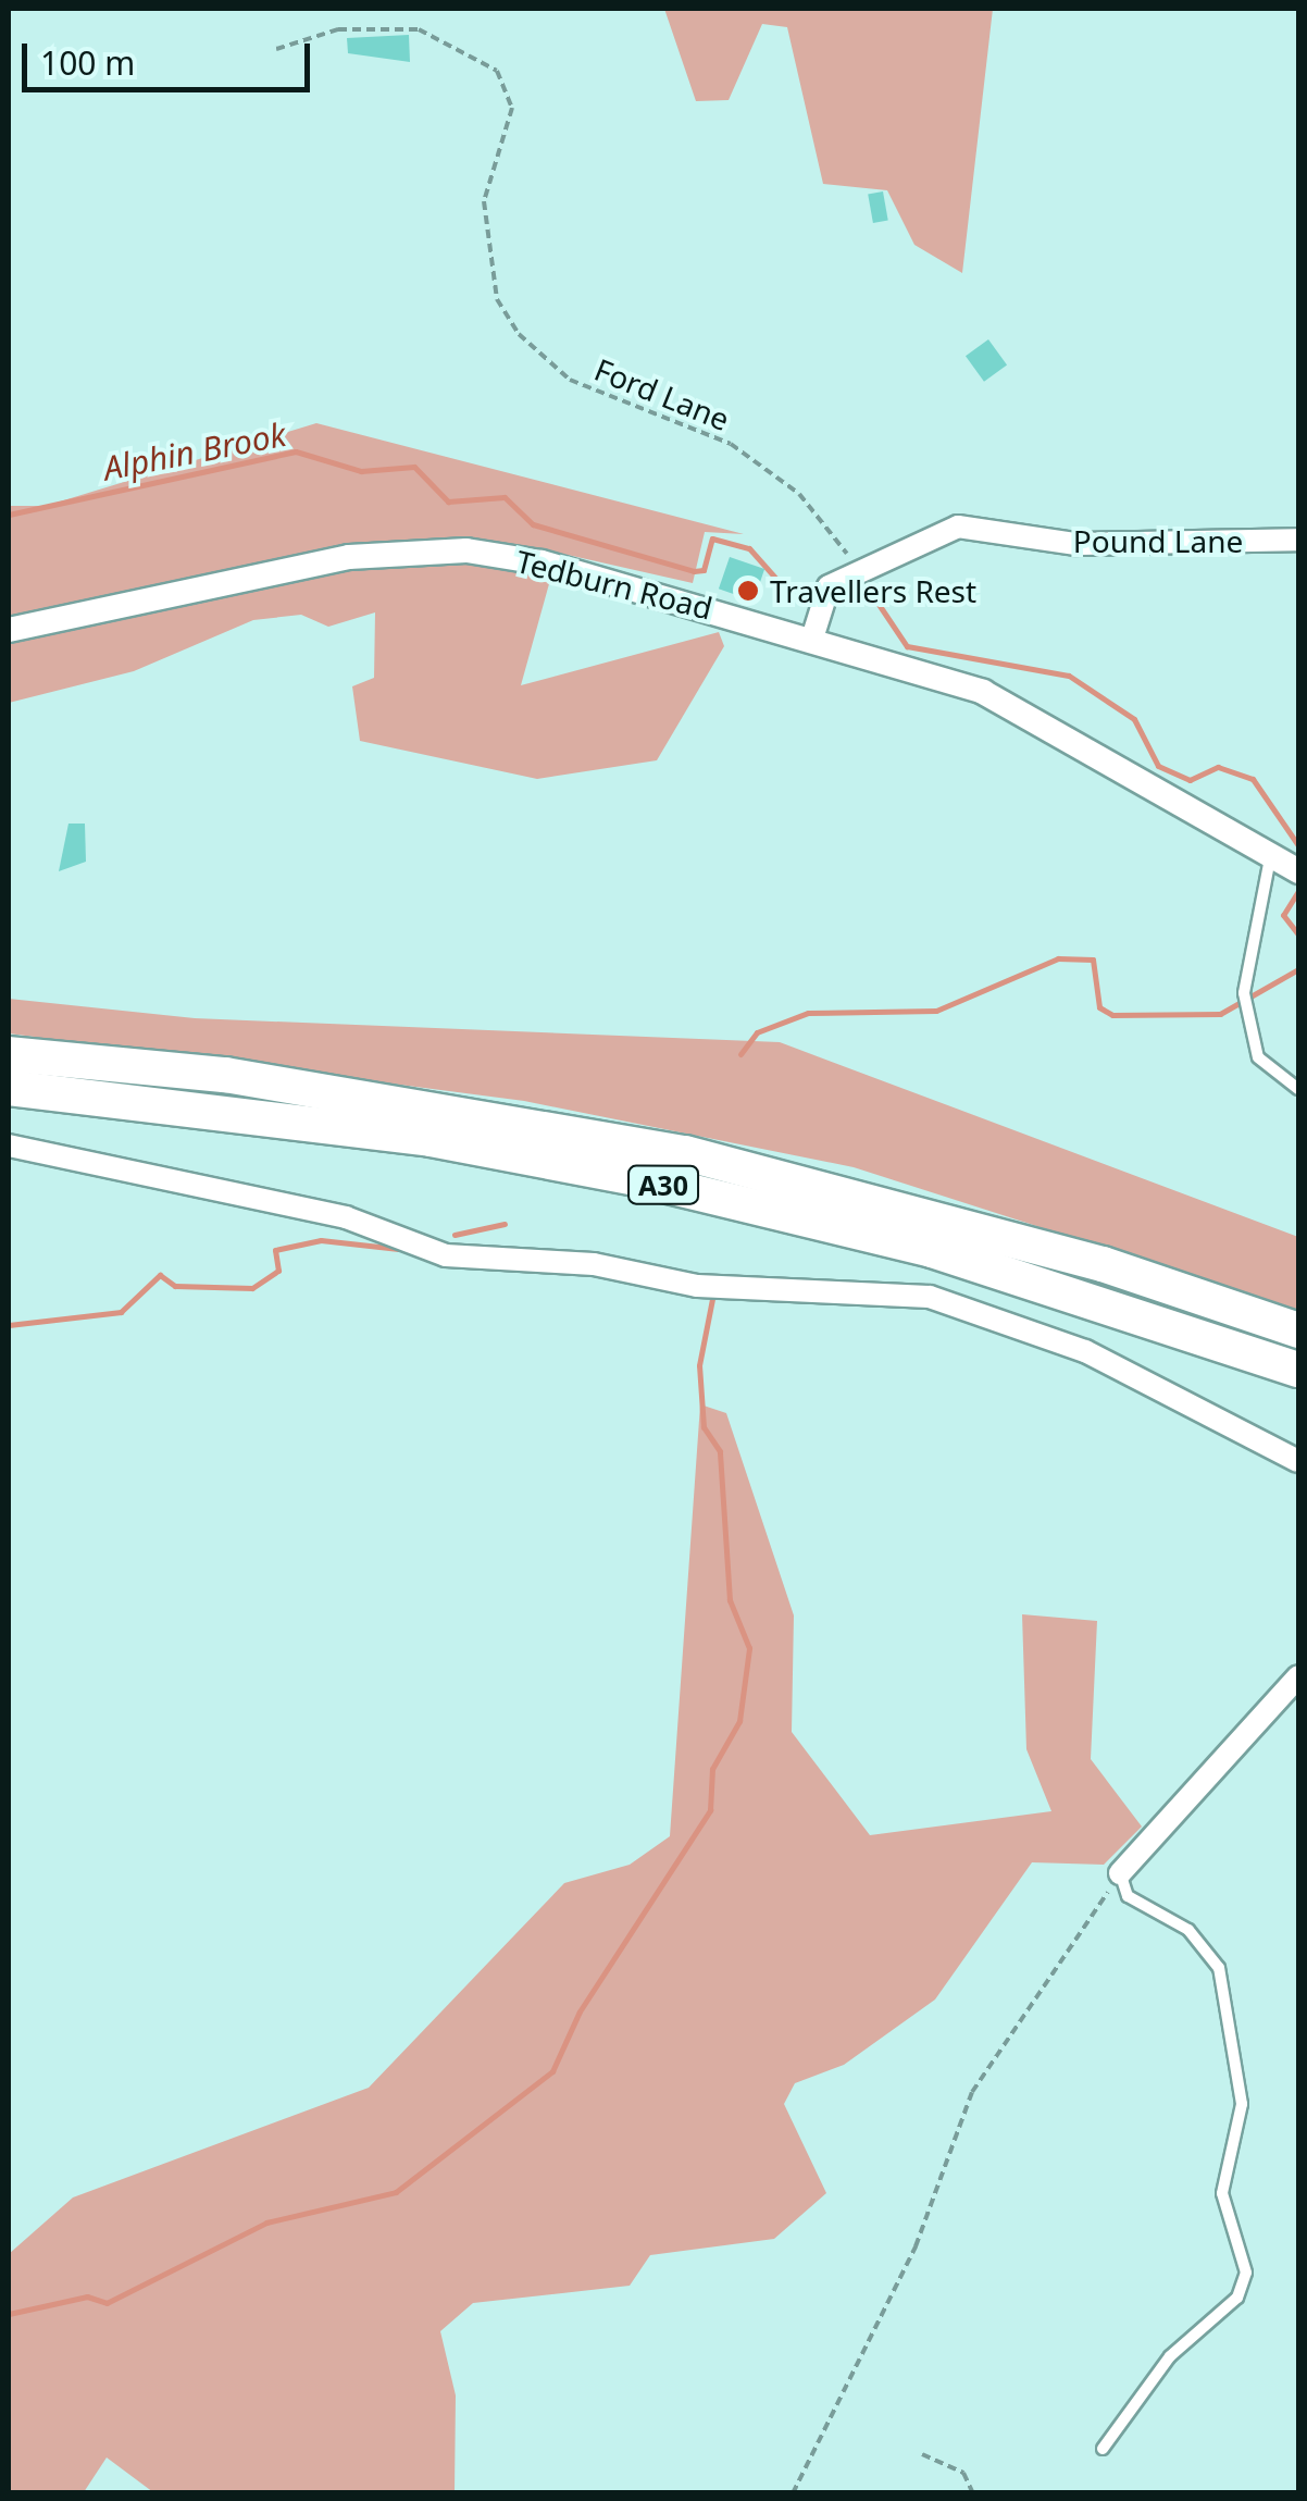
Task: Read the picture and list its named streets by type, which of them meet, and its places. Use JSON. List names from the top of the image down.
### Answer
{
  "streets": {
    "highway": ["A30"],
    "street": ["Pound Lane", "Tedburn Road"],
    "path": ["Ford Lane"]
  },
  "crossings": [
    ["Ford Lane", "Pound Lane"],
    ["Pound Lane", "Tedburn Road"]
  ],
  "water": ["Alphin Brook"],
  "places": ["Travellers Rest"],
  "scale_bar": "100 m"
}
